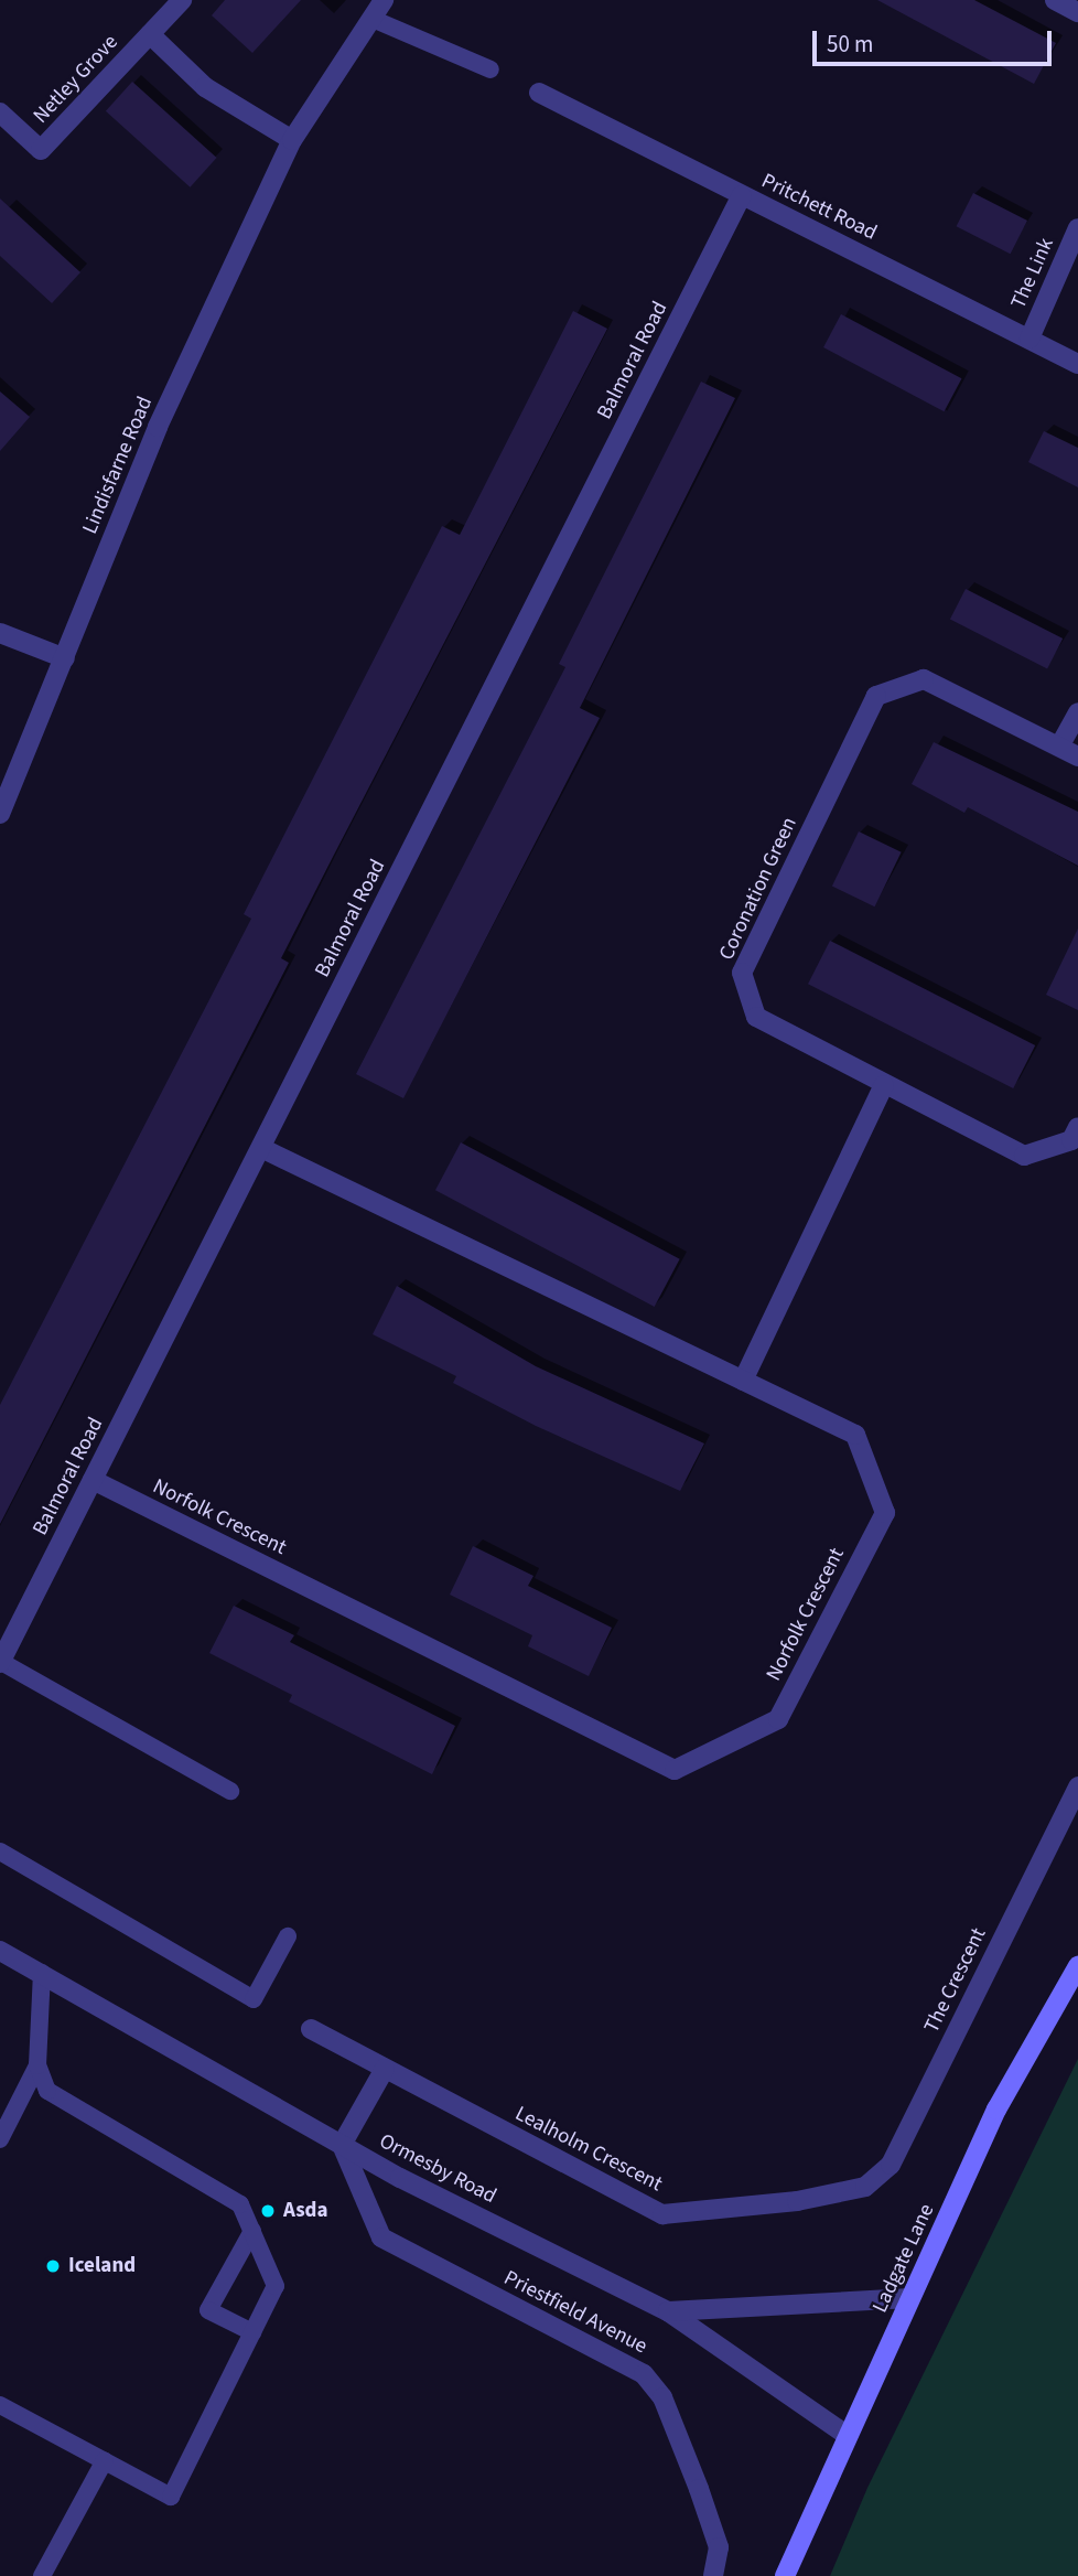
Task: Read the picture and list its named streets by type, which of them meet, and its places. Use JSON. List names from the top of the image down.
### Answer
{
  "streets": {
    "main road": ["Ladgate Lane"],
    "street": [
      "Netley Grove",
      "Pritchett Road",
      "The Link",
      "Balmoral Road",
      "Lindisfarne Road",
      "Coronation Green",
      "Norfolk Crescent",
      "The Crescent",
      "Lealholm Crescent",
      "Ormesby Road",
      "Priestfield Avenue"
    ]
  },
  "crossings": [
    ["Netley Grove", "Lindisfarne Road"],
    ["Pritchett Road", "The Link"],
    ["Pritchett Road", "Balmoral Road"],
    ["Balmoral Road", "Norfolk Crescent"],
    ["The Crescent", "Lealholm Crescent"],
    ["Ormesby Road", "Ladgate Lane"],
    ["Ormesby Road", "Priestfield Avenue"]
  ],
  "places": ["Asda", "Iceland"],
  "scale_bar": "50 m"
}
